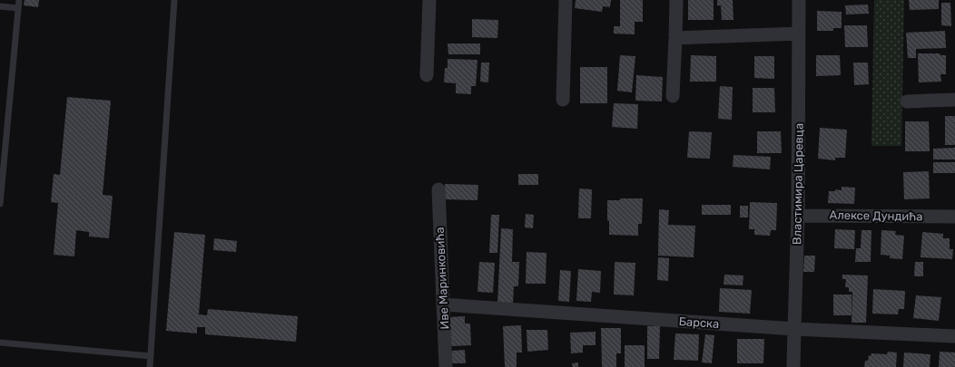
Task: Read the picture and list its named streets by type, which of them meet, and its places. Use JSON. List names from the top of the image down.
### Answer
{
  "streets": {
    "street": [
      "Властимира Царевца",
      "Алексе Дундића",
      "Иве Маринковића",
      "Барска"
    ]
  },
  "crossings": [
    ["Властимира Царевца", "Алексе Дундића"],
    ["Властимира Царевца", "Барска"],
    ["Иве Маринковића", "Барска"]
  ]
}
